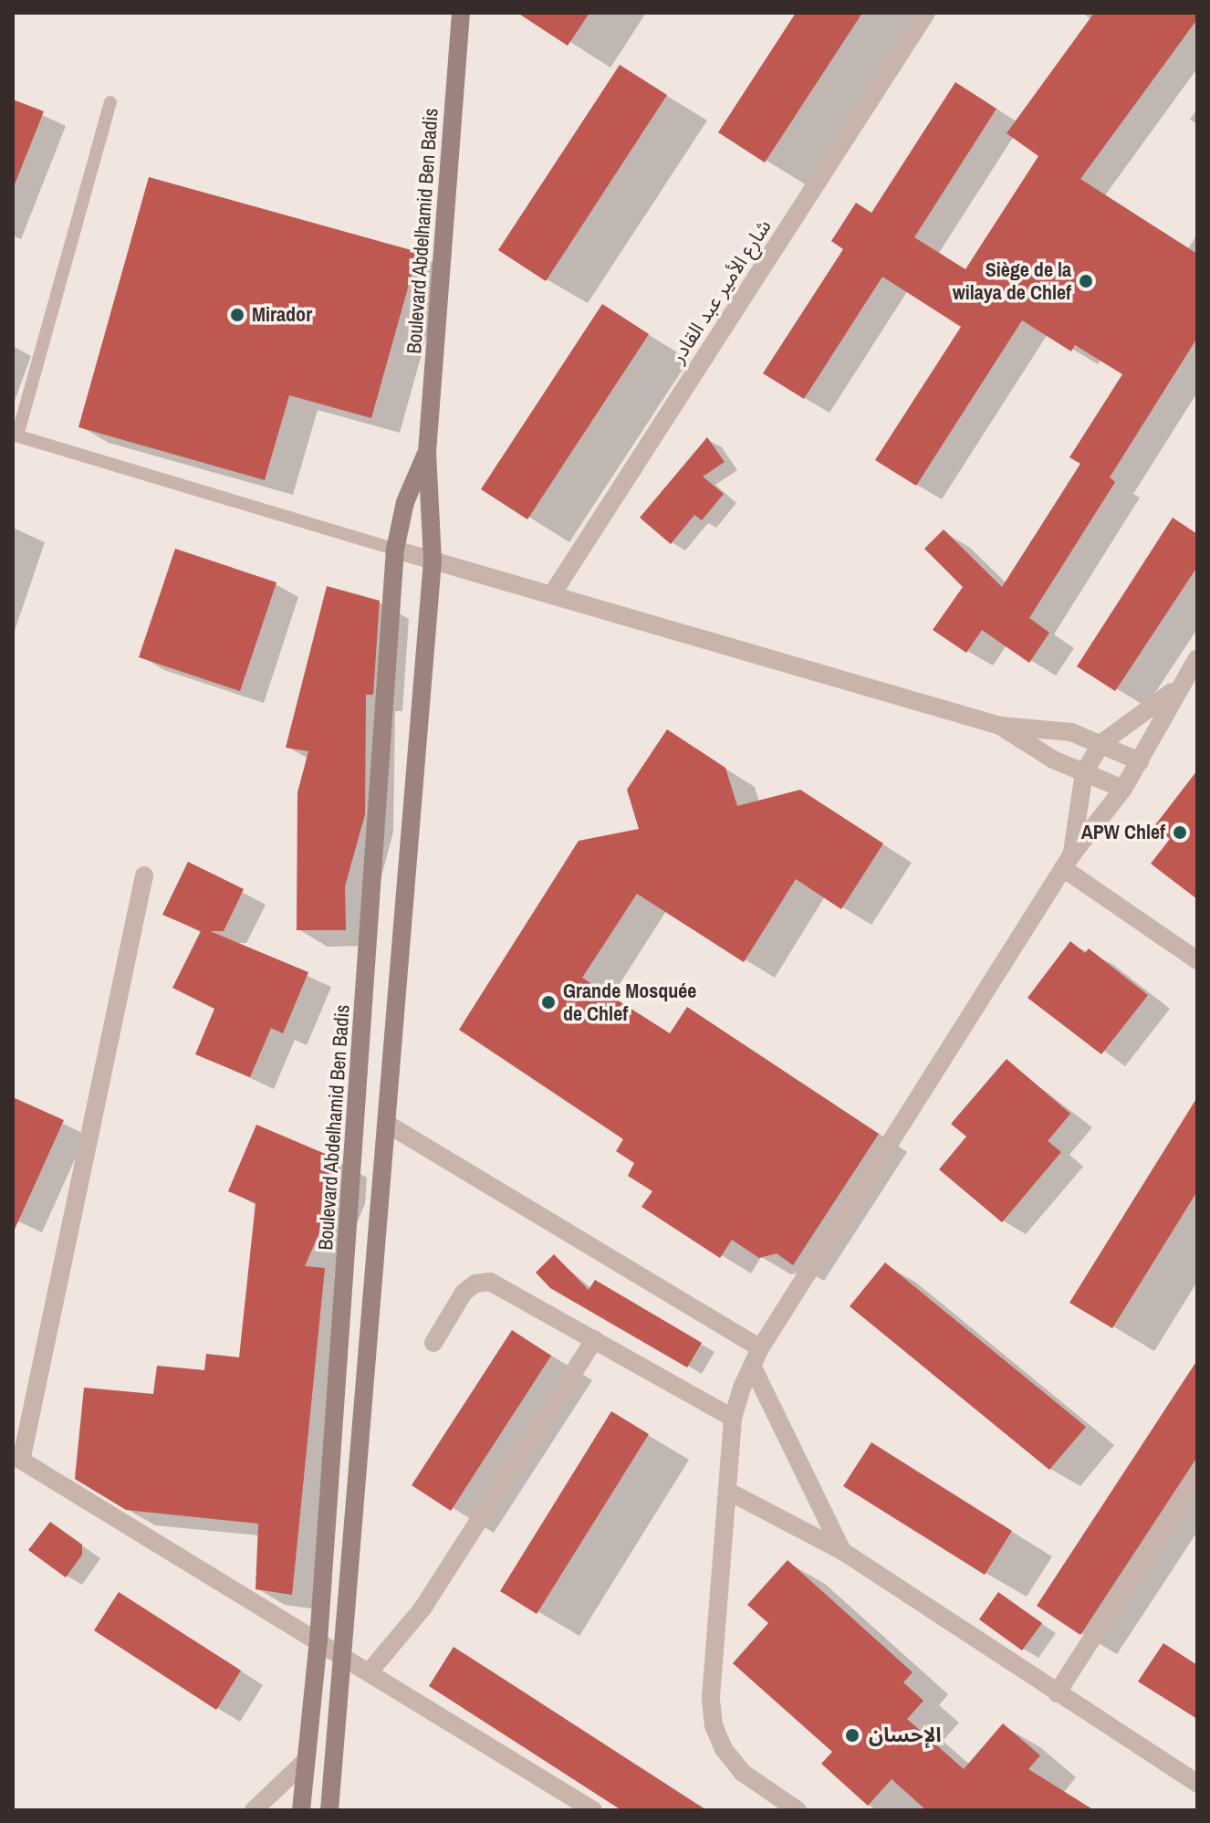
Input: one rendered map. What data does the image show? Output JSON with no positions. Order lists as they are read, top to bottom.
{
  "streets": {
    "main road": ["Boulevard Abdelhamid Ben Badis"],
    "street": ["شارع الأمير عبد القادر"]
  },
  "places": [
    "Siège de la wilaya de Chlef",
    "Mirador",
    "APW Chlef",
    "Grande Mosquée de Chlef",
    "الإحسان"
  ]
}
